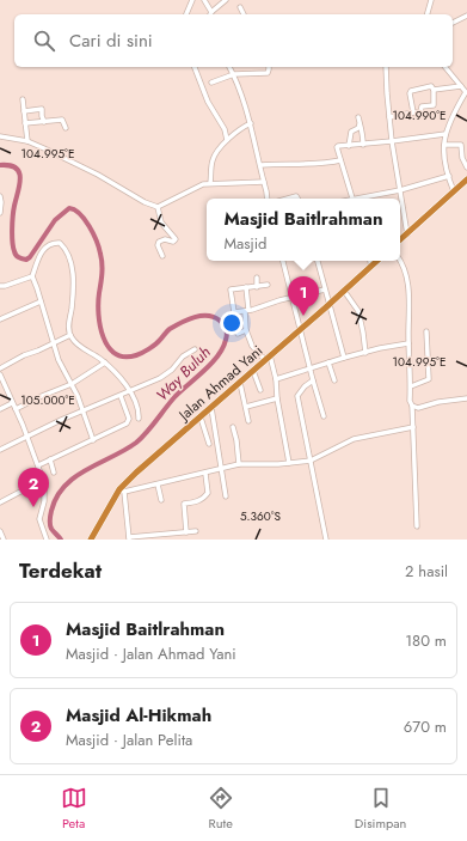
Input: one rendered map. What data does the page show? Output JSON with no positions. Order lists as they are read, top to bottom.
{
  "streets": {
    "highway": ["Jalan Ahmad Yani"]
  },
  "water": ["Way Buluh"],
  "page": {
    "search": "Cari di sini",
    "popup": ["Masjid Baitlrahman", "Masjid"],
    "pins": ["1", "2"],
    "heading": ["Terdekat", "2 hasil"],
    "list": [
      {
        "mark": "1",
        "name": "Masjid Baitlrahman",
        "note": "Masjid · Jalan Ahmad Yani",
        "value": "180 m"
      },
      {
        "mark": "2",
        "name": "Masjid Al-Hikmah",
        "note": "Masjid · Jalan Pelita",
        "value": "670 m"
      }
    ],
    "nav": ["Peta", "Rute", "Disimpan"]
  },
  "coordinates": [
    "104.990°E",
    "104.995°E",
    "105.000°E",
    "5.360°S"
  ]
}
